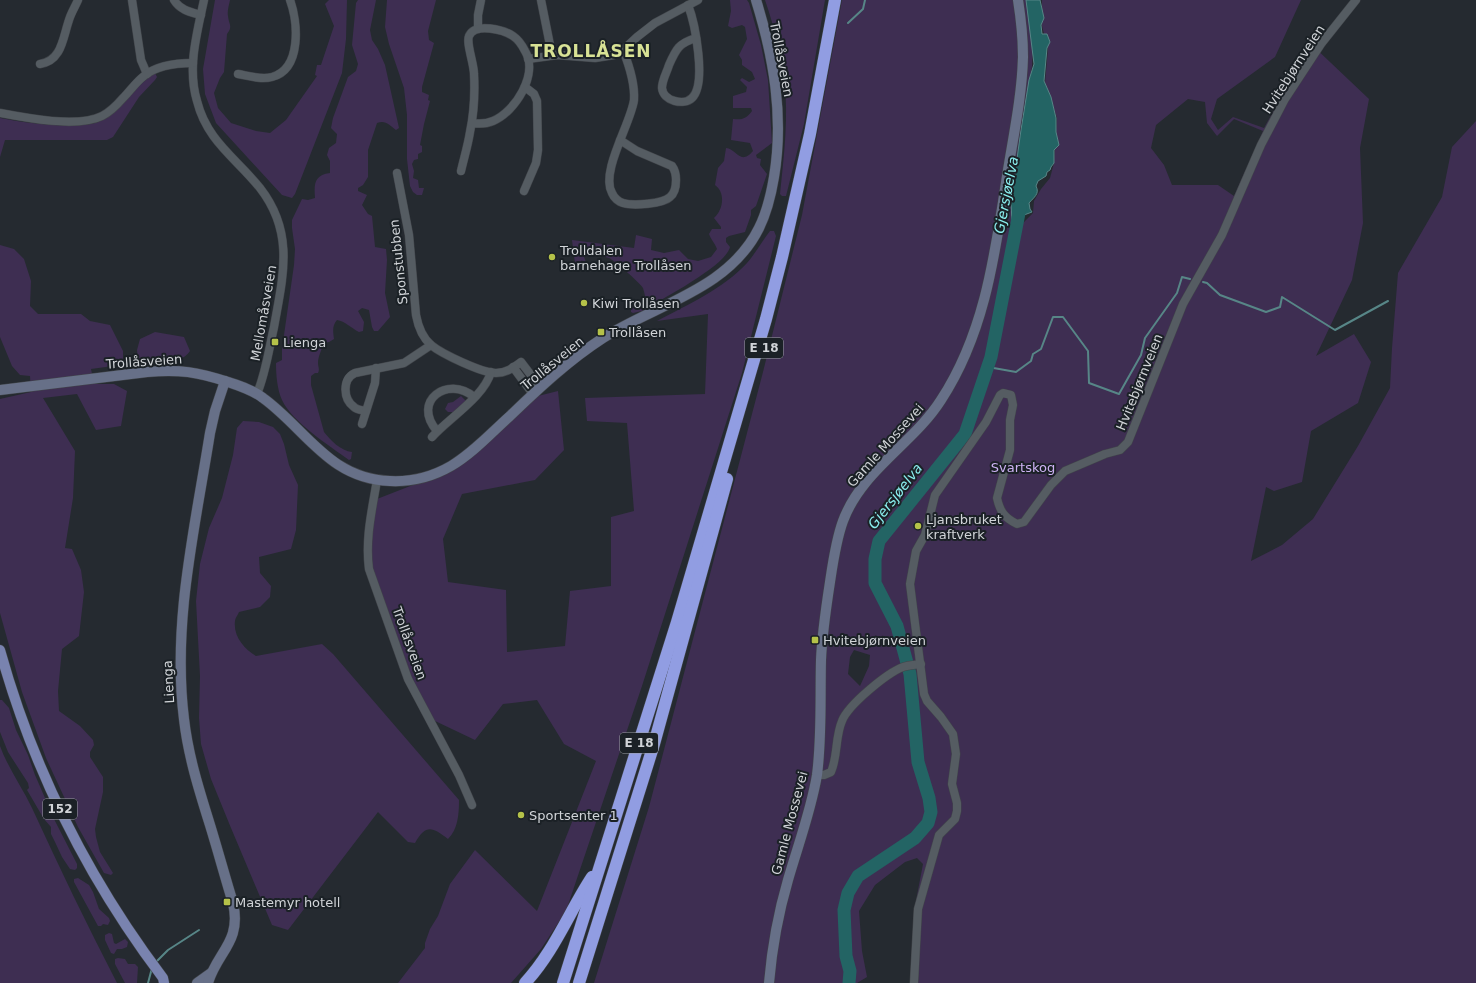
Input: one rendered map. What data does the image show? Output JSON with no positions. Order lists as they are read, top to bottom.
{
  "streets": {
    "highway": ["E 18"],
    "main road": ["152"],
    "street": [
      "Trollåsveien",
      "Hvitebjørnveien",
      "Sponstubben",
      "Mellomåsveien",
      "Gamle Mossevei",
      "Lienga"
    ]
  },
  "crossings": [
    ["Trollåsveien", "Sponstubben"],
    ["Trollåsveien", "Mellomåsveien"],
    ["Trollåsveien", "Lienga"]
  ],
  "districts": ["TROLLÅSEN"],
  "water": ["Gjersjøelva"],
  "parks": ["Svartskog"],
  "places": {
    "other": [
      "Trolldalen barnehage Trollåsen",
      "Kiwi Trollåsen",
      "Ljansbruket kraftverk",
      "Sportsenter 1"
    ],
    "transit": [
      "Trollåsen",
      "Lienga",
      "Hvitebjørnveien",
      "Mastemyr hotell"
    ]
  }
}
